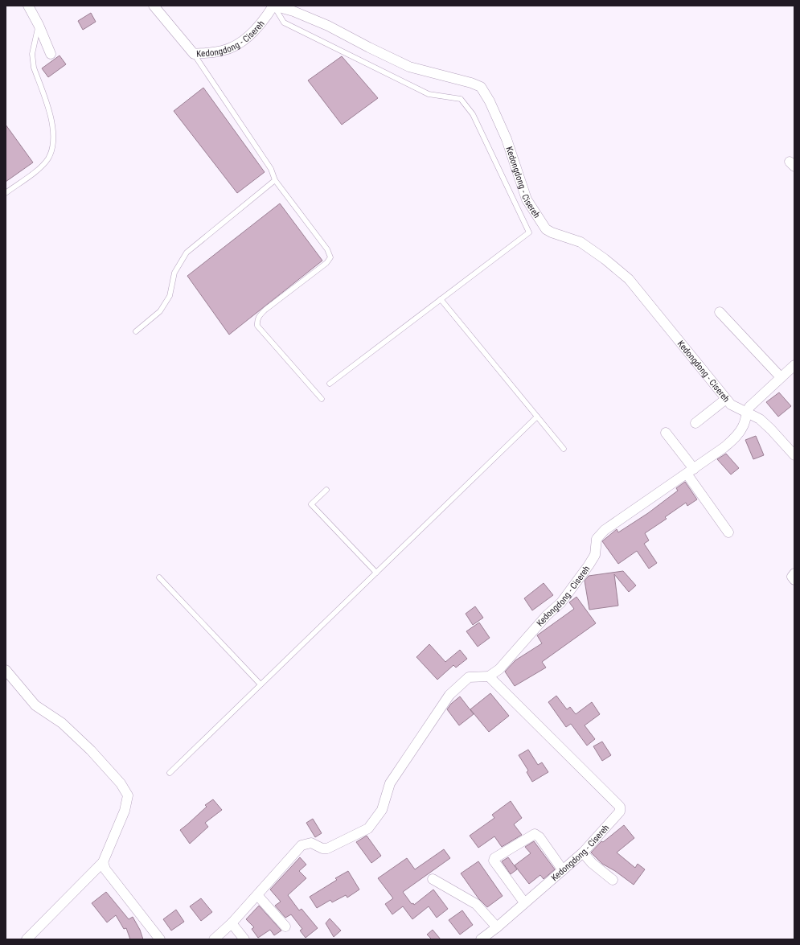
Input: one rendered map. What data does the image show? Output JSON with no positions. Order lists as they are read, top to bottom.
{
  "streets": {
    "street": ["Kedongdong - Cisereh"]
  }
}
